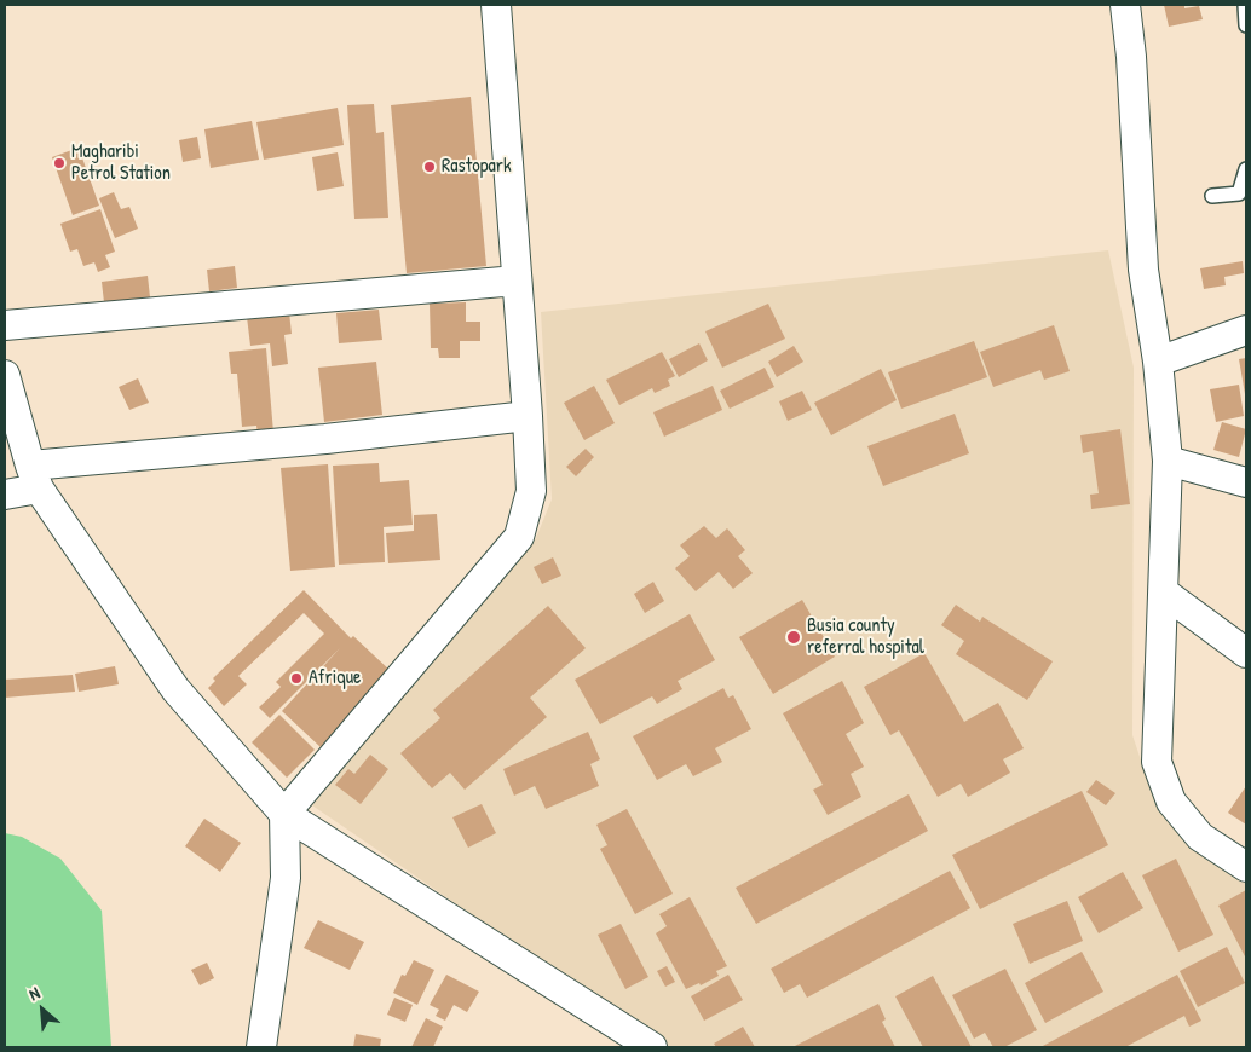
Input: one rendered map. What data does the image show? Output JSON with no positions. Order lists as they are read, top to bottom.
{
  "places": [
    "Magharibi Petrol Station",
    "Rastopark",
    "Busia county referral hospital",
    "Afrique"
  ],
  "north": "top left"
}
